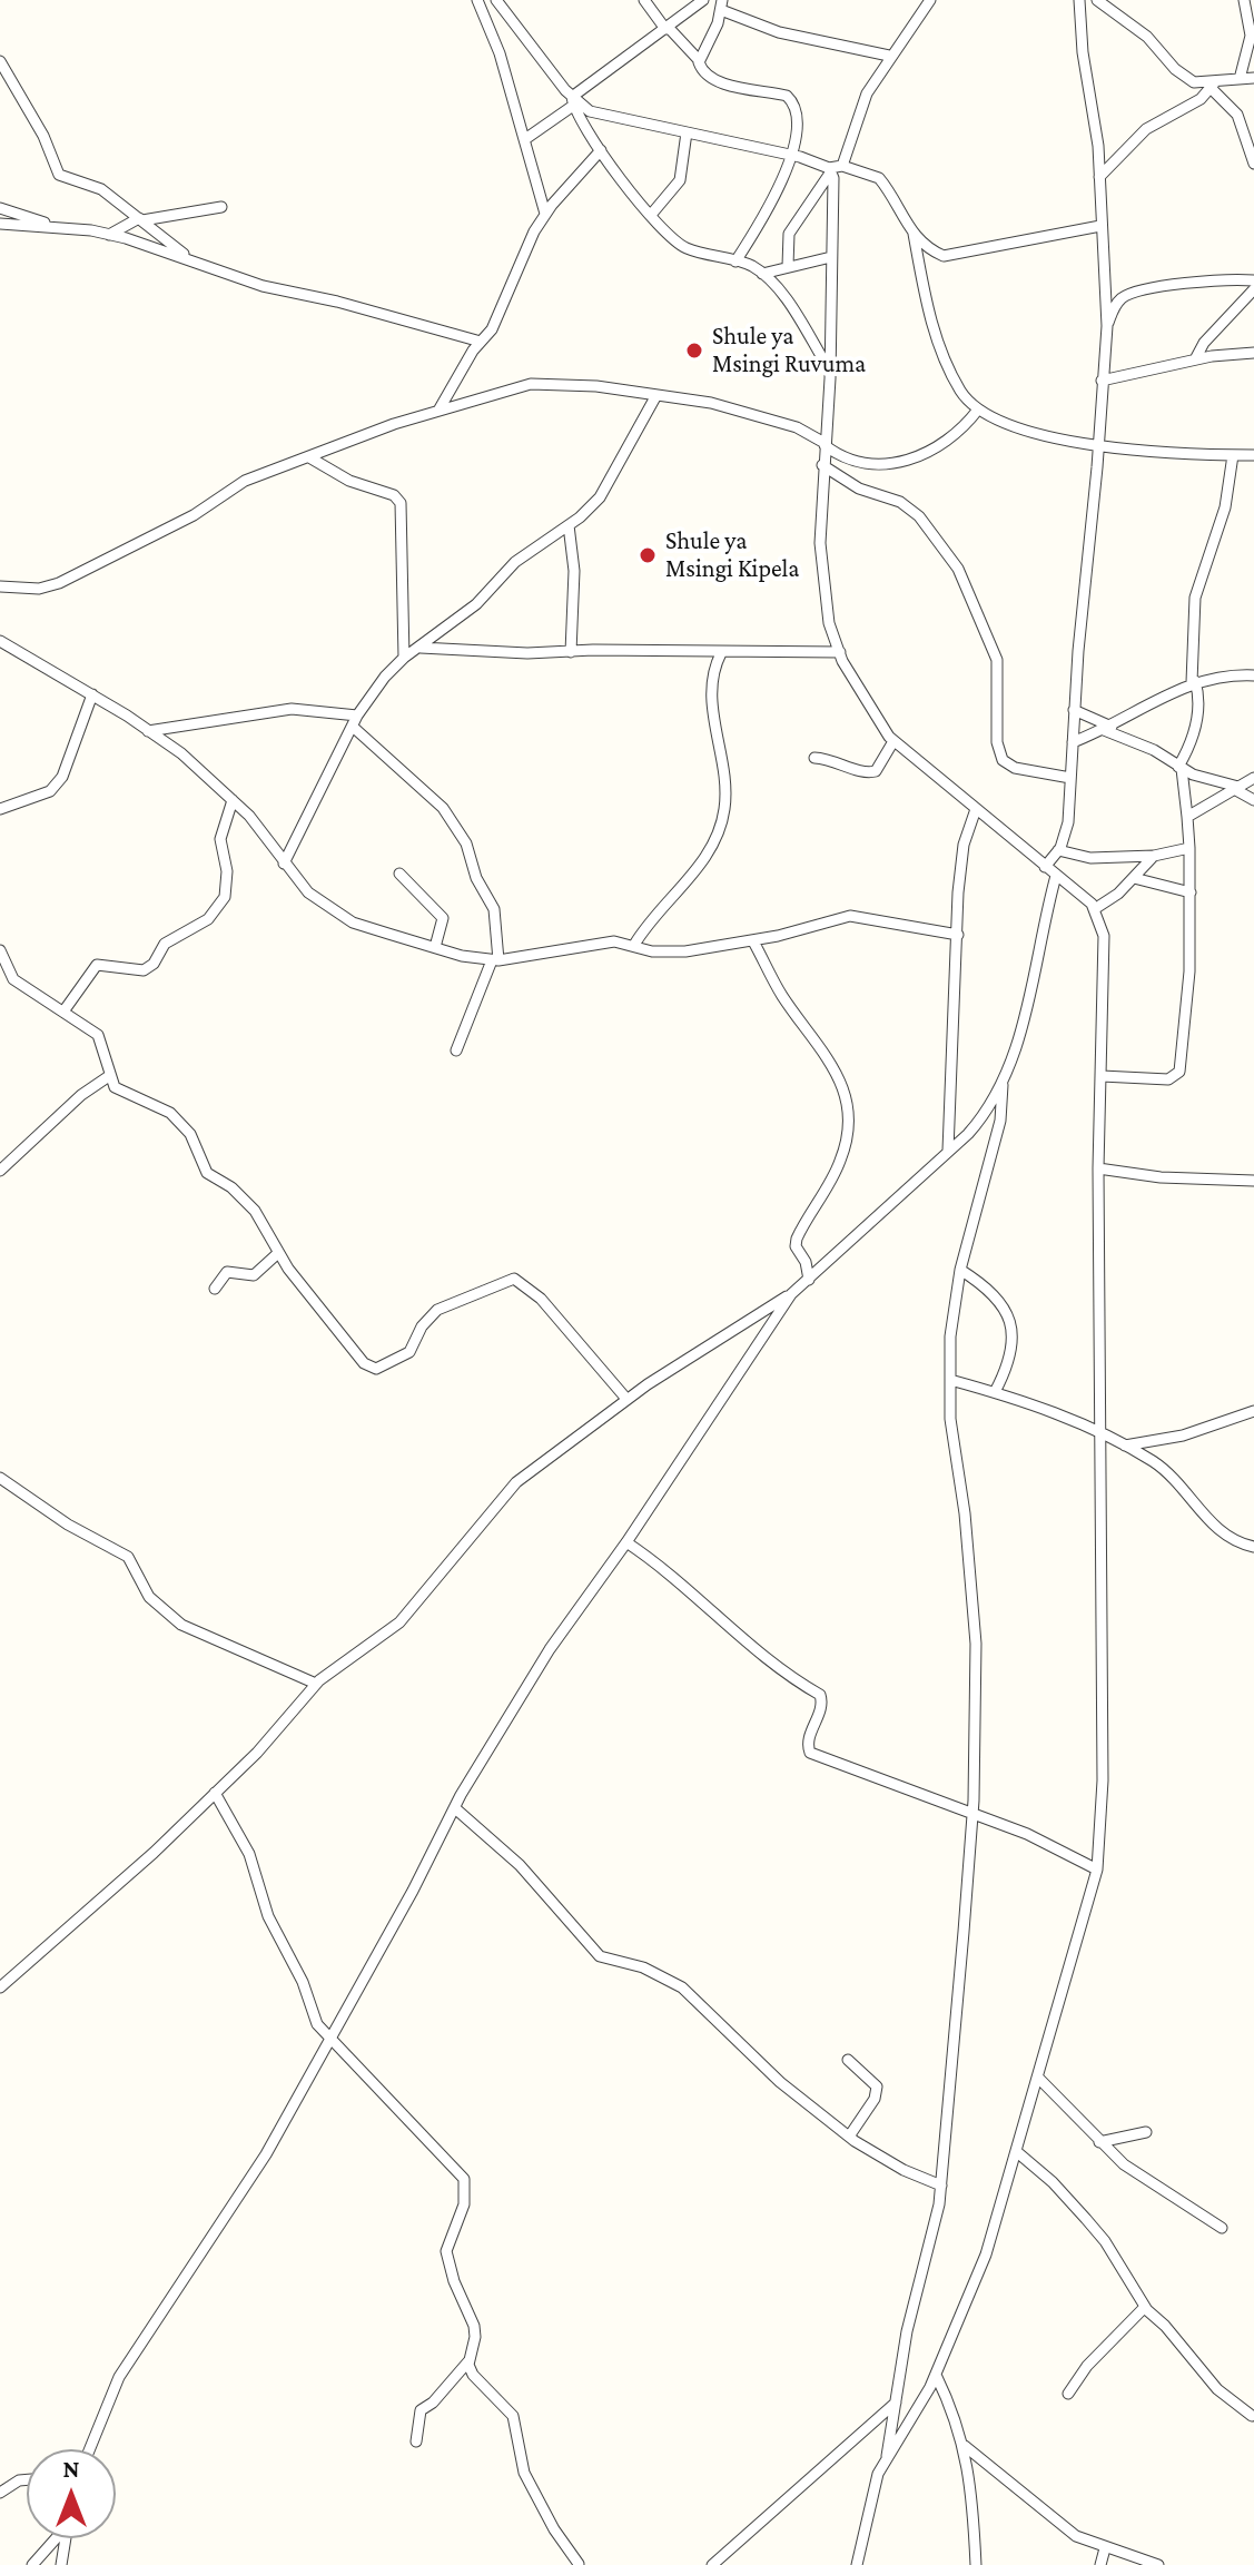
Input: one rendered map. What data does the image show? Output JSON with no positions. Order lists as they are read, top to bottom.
{
  "places": ["Shule ya Msingi Ruvuma", "Shule ya Msingi Kipela"],
  "north": "top"
}
